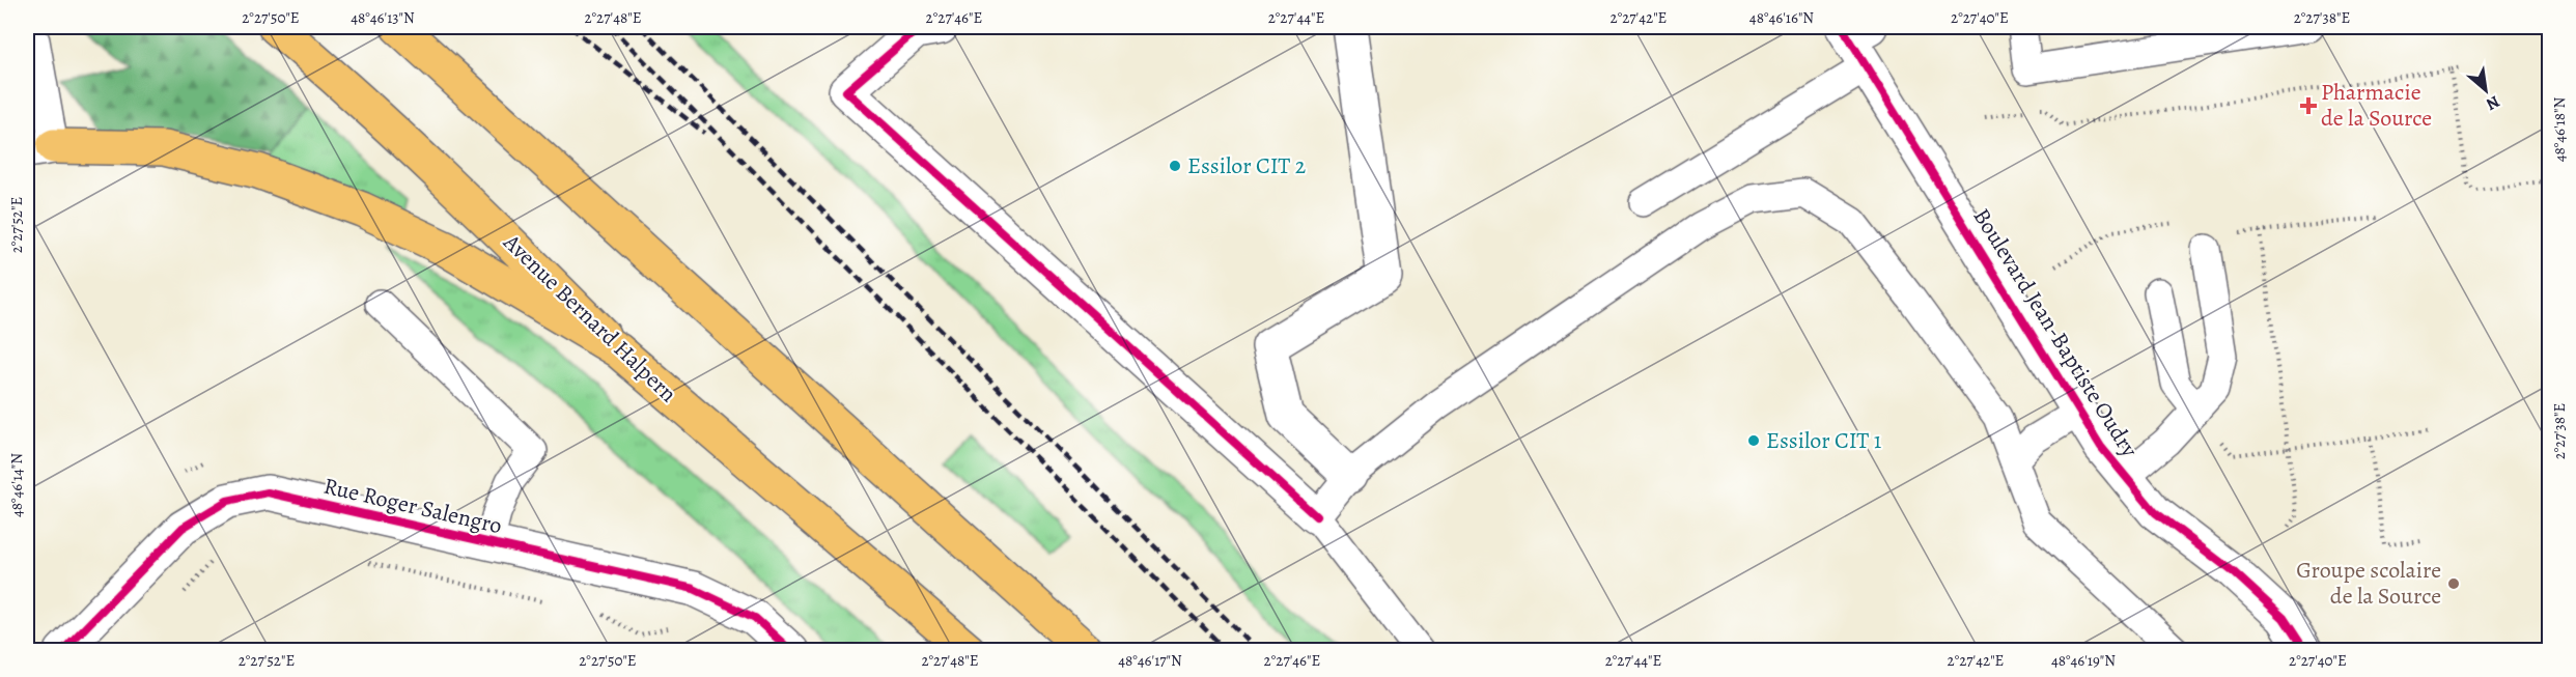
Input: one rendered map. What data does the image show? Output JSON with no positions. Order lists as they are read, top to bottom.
{
  "streets": {
    "main road": ["Avenue Bernard Halpern"],
    "street": ["Boulevard Jean-Baptiste Oudry", "Rue Roger Salengro"]
  },
  "places": {
    "health": ["Pharmacie de la Source"],
    "other": ["Essilor CIT 2", "Essilor CIT 1", "Groupe scolaire de la Source"]
  },
  "north": "bottom right",
  "coordinates": [
    "2°27'50\"E",
    "48°46'13\"N",
    "2°27'48\"E",
    "2°27'46\"E",
    "2°27'44\"E",
    "2°27'42\"E",
    "48°46'16\"N",
    "2°27'40\"E",
    "2°27'38\"E",
    "48°46'18\"N",
    "2°27'52\"E",
    "48°46'14\"N",
    "48°46'17\"N",
    "48°46'19\"N"
  ]
}
